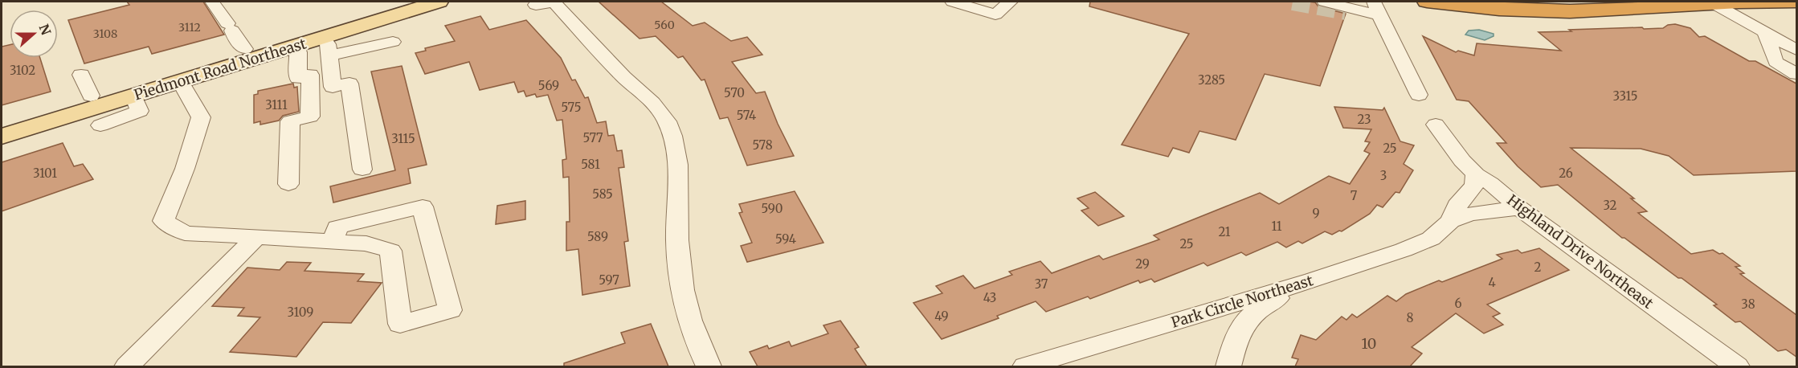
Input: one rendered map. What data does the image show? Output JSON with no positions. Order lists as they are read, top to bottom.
{
  "streets": {
    "main road": ["Piedmont Road Northeast"],
    "street": ["Highland Drive Northeast", "Park Circle Northeast"]
  },
  "crossings": [
    ["Highland Drive Northeast", "Park Circle Northeast"]
  ],
  "house_numbers": [
    "560",
    "3112",
    "3108",
    "3102",
    "3285",
    "569",
    "570",
    "3315",
    "3111",
    "575",
    "574",
    "23",
    "577",
    "3115",
    "578",
    "25",
    "581",
    "3101",
    "26",
    "3",
    "585",
    "7",
    "32",
    "590",
    "9",
    "11",
    "21",
    "589",
    "594",
    "25",
    "29",
    "2",
    "597",
    "4",
    "37",
    "43",
    "6",
    "38",
    "3109",
    "49",
    "8",
    "10"
  ],
  "north": "right"
}
